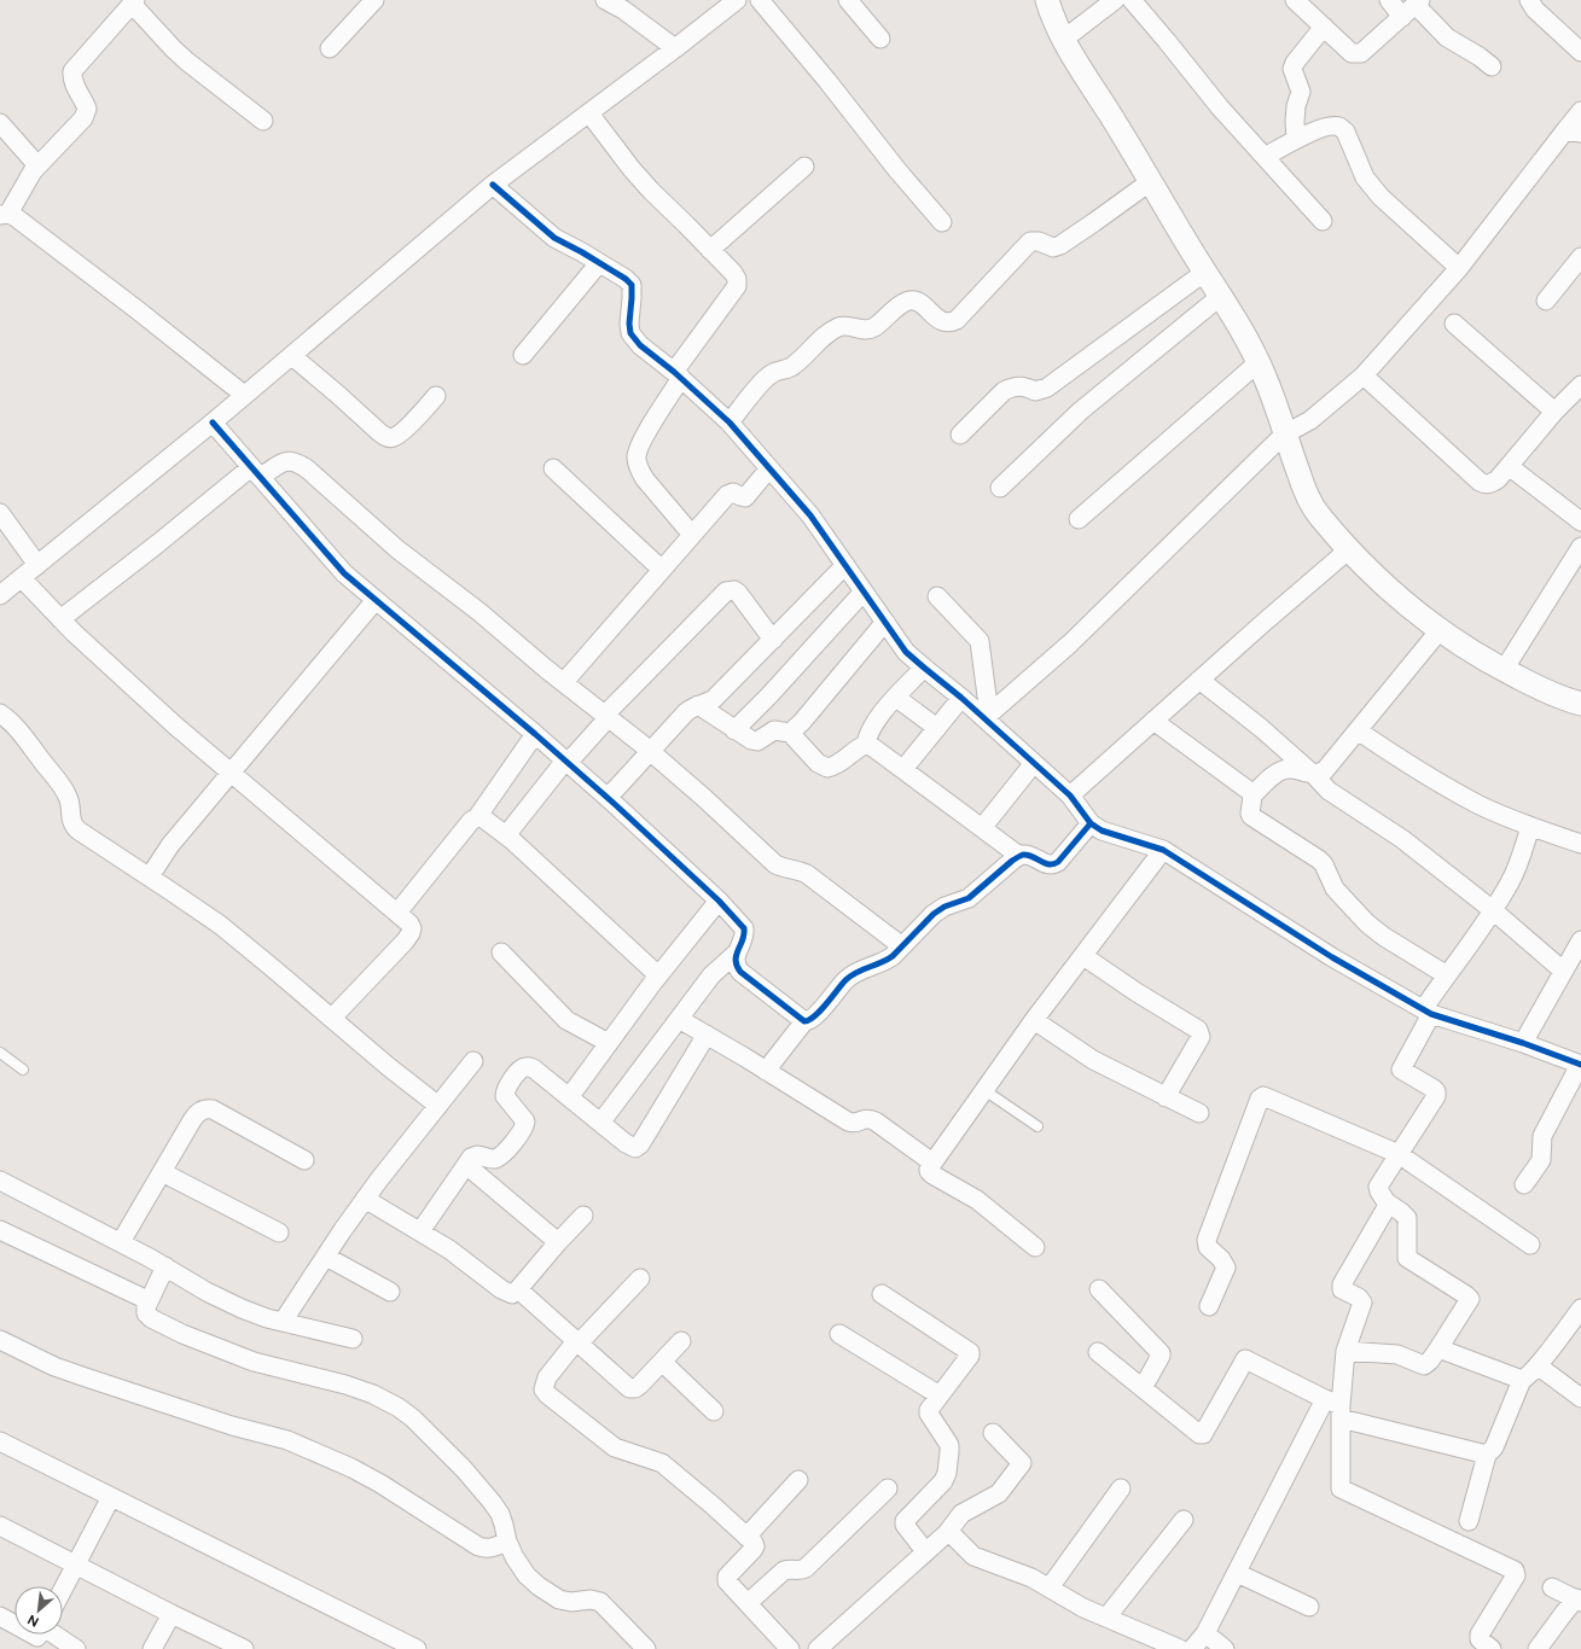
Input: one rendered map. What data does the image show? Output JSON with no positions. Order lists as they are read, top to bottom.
{
  "north": "bottom left"
}
